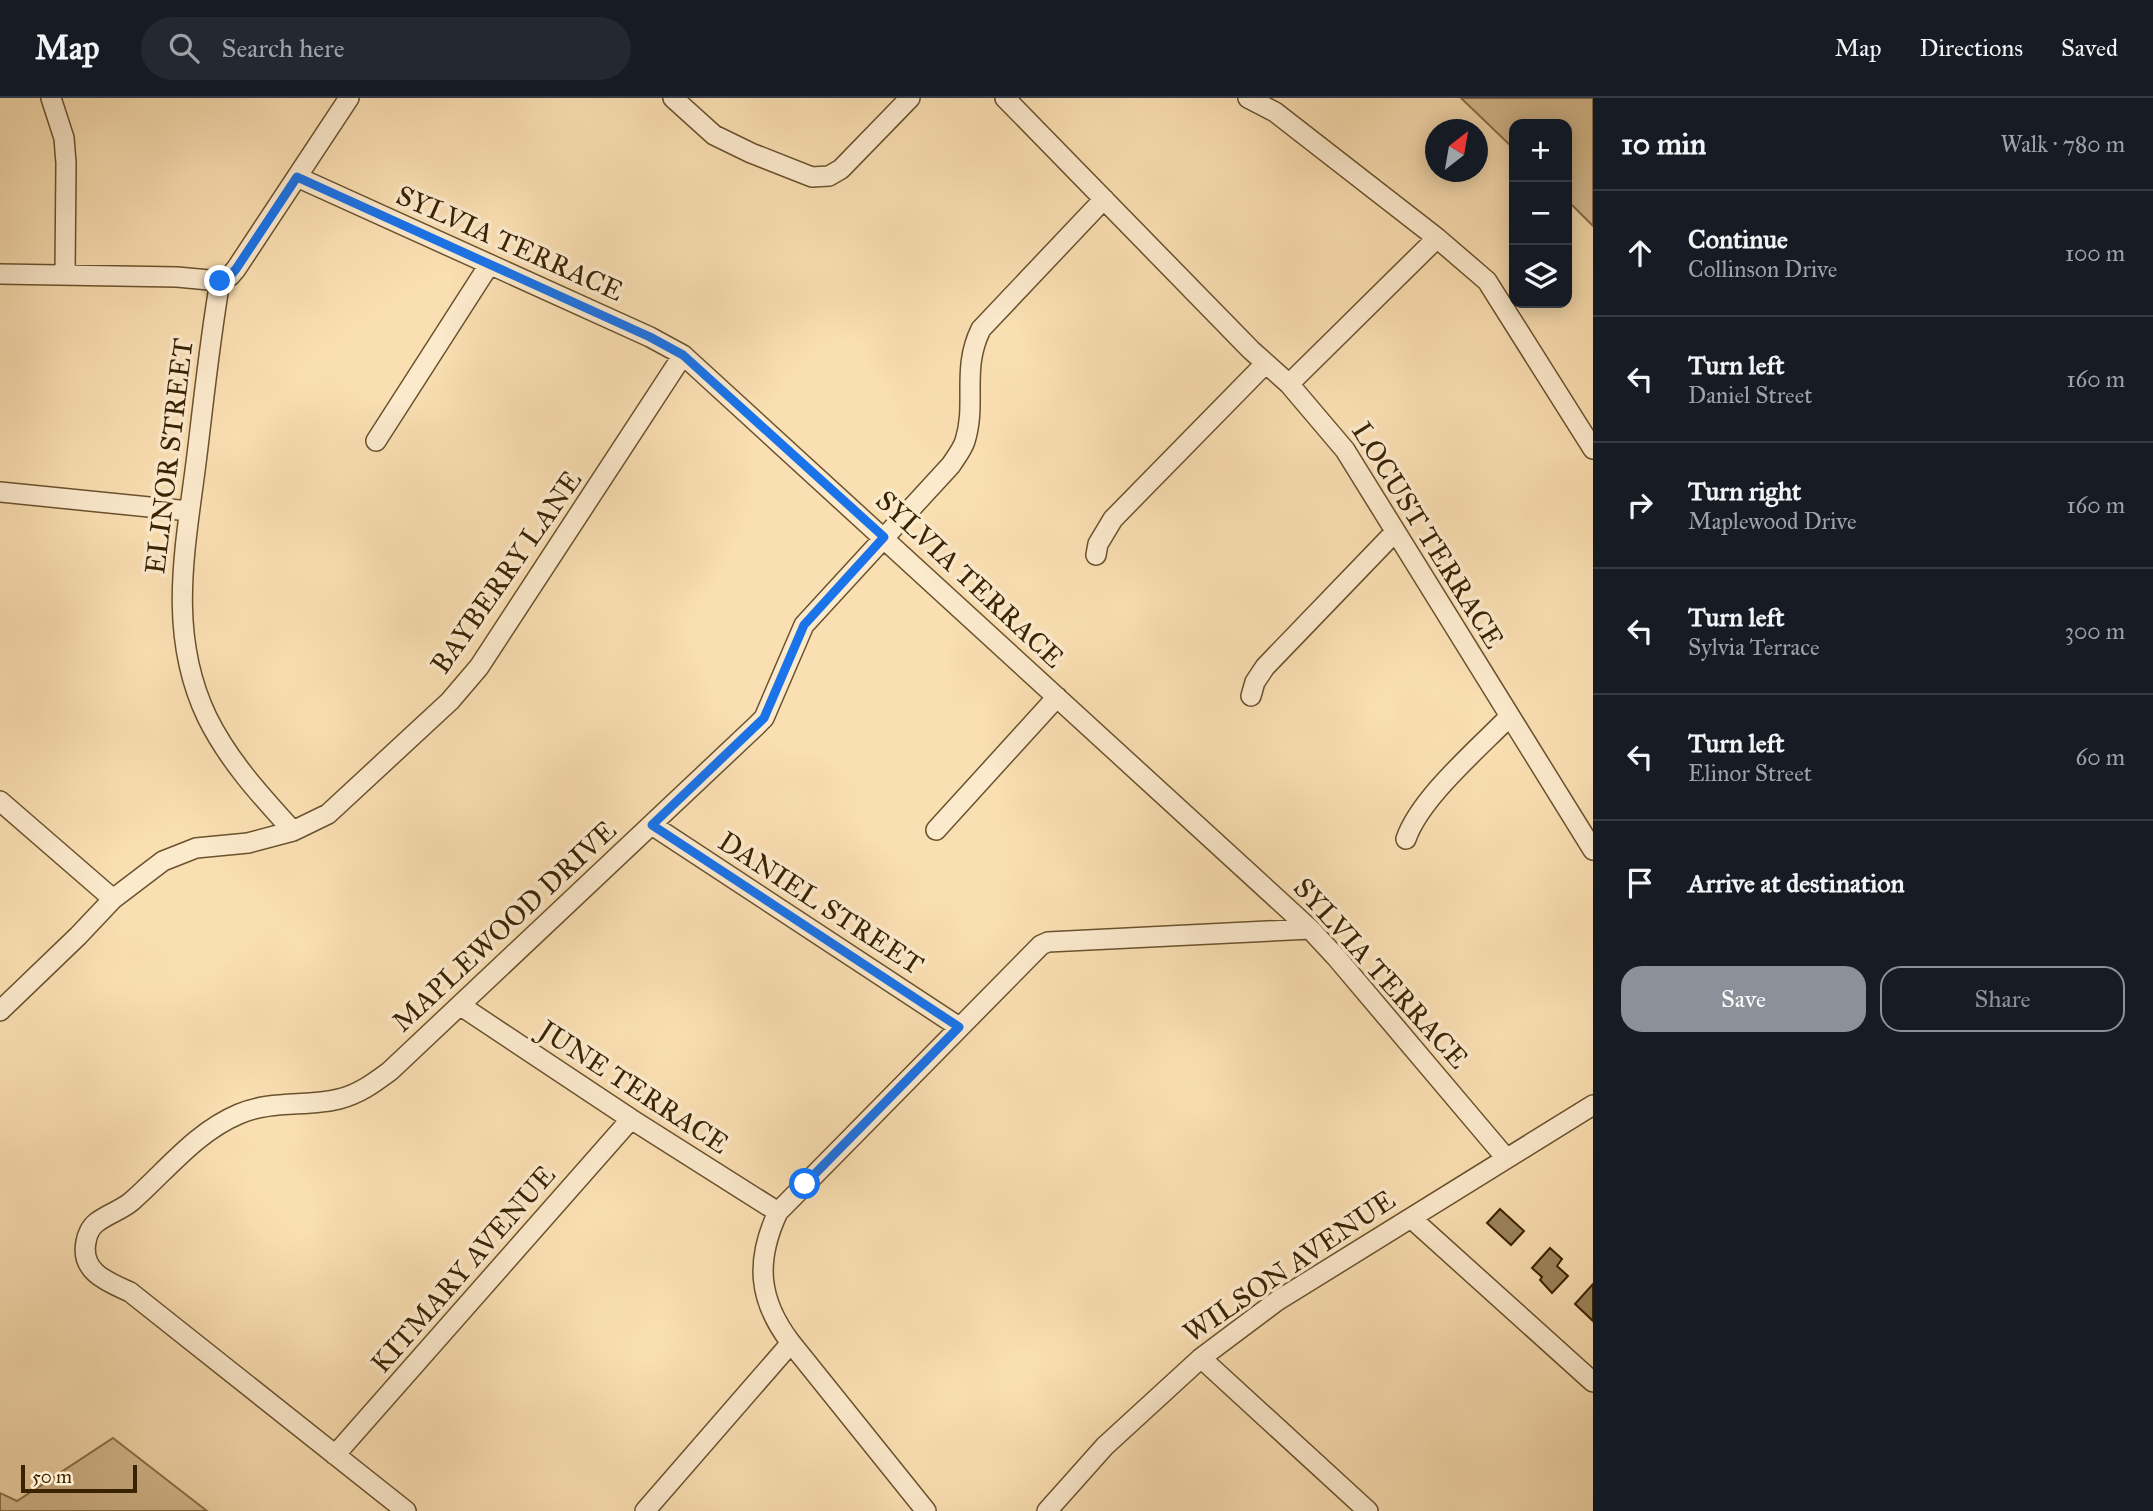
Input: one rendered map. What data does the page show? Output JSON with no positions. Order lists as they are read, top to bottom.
{
  "streets": {
    "street": [
      "SYLVIA TERRACE",
      "ELINOR STREET",
      "LOCUST TERRACE",
      "BAYBERRY LANE",
      "DANIEL STREET",
      "MAPLEWOOD DRIVE",
      "JUNE TERRACE",
      "WILSON AVENUE",
      "KITMARY AVENUE"
    ]
  },
  "crossings": [
    ["SYLVIA TERRACE", "BAYBERRY LANE"],
    ["SYLVIA TERRACE", "MAPLEWOOD DRIVE"],
    ["SYLVIA TERRACE", "WILSON AVENUE"],
    ["ELINOR STREET", "BAYBERRY LANE"],
    ["LOCUST TERRACE", "MAPLEWOOD DRIVE"],
    ["DANIEL STREET", "MAPLEWOOD DRIVE"],
    ["MAPLEWOOD DRIVE", "JUNE TERRACE"],
    ["MAPLEWOOD DRIVE", "KITMARY AVENUE"],
    ["JUNE TERRACE", "KITMARY AVENUE"]
  ],
  "scale_bar": "50 m",
  "north": "top right",
  "page": {
    "header": "Map",
    "search": "Search here",
    "nav": ["Map", "Directions", "Saved"],
    "heading": ["10 min", "Walk · 780 m"],
    "map_buttons": ["+", "−"],
    "list": [
      ["Continue", "Collinson Drive", "100 m"],
      ["Turn left", "Daniel Street", "160 m"],
      ["Turn right", "Maplewood Drive", "160 m"],
      ["Turn left", "Sylvia Terrace", "300 m"],
      ["Turn left", "Elinor Street", "60 m"],
      "Arrive at destination"
    ],
    "buttons": ["Save", "Share"],
    "scale": "50 m"
  }
}
